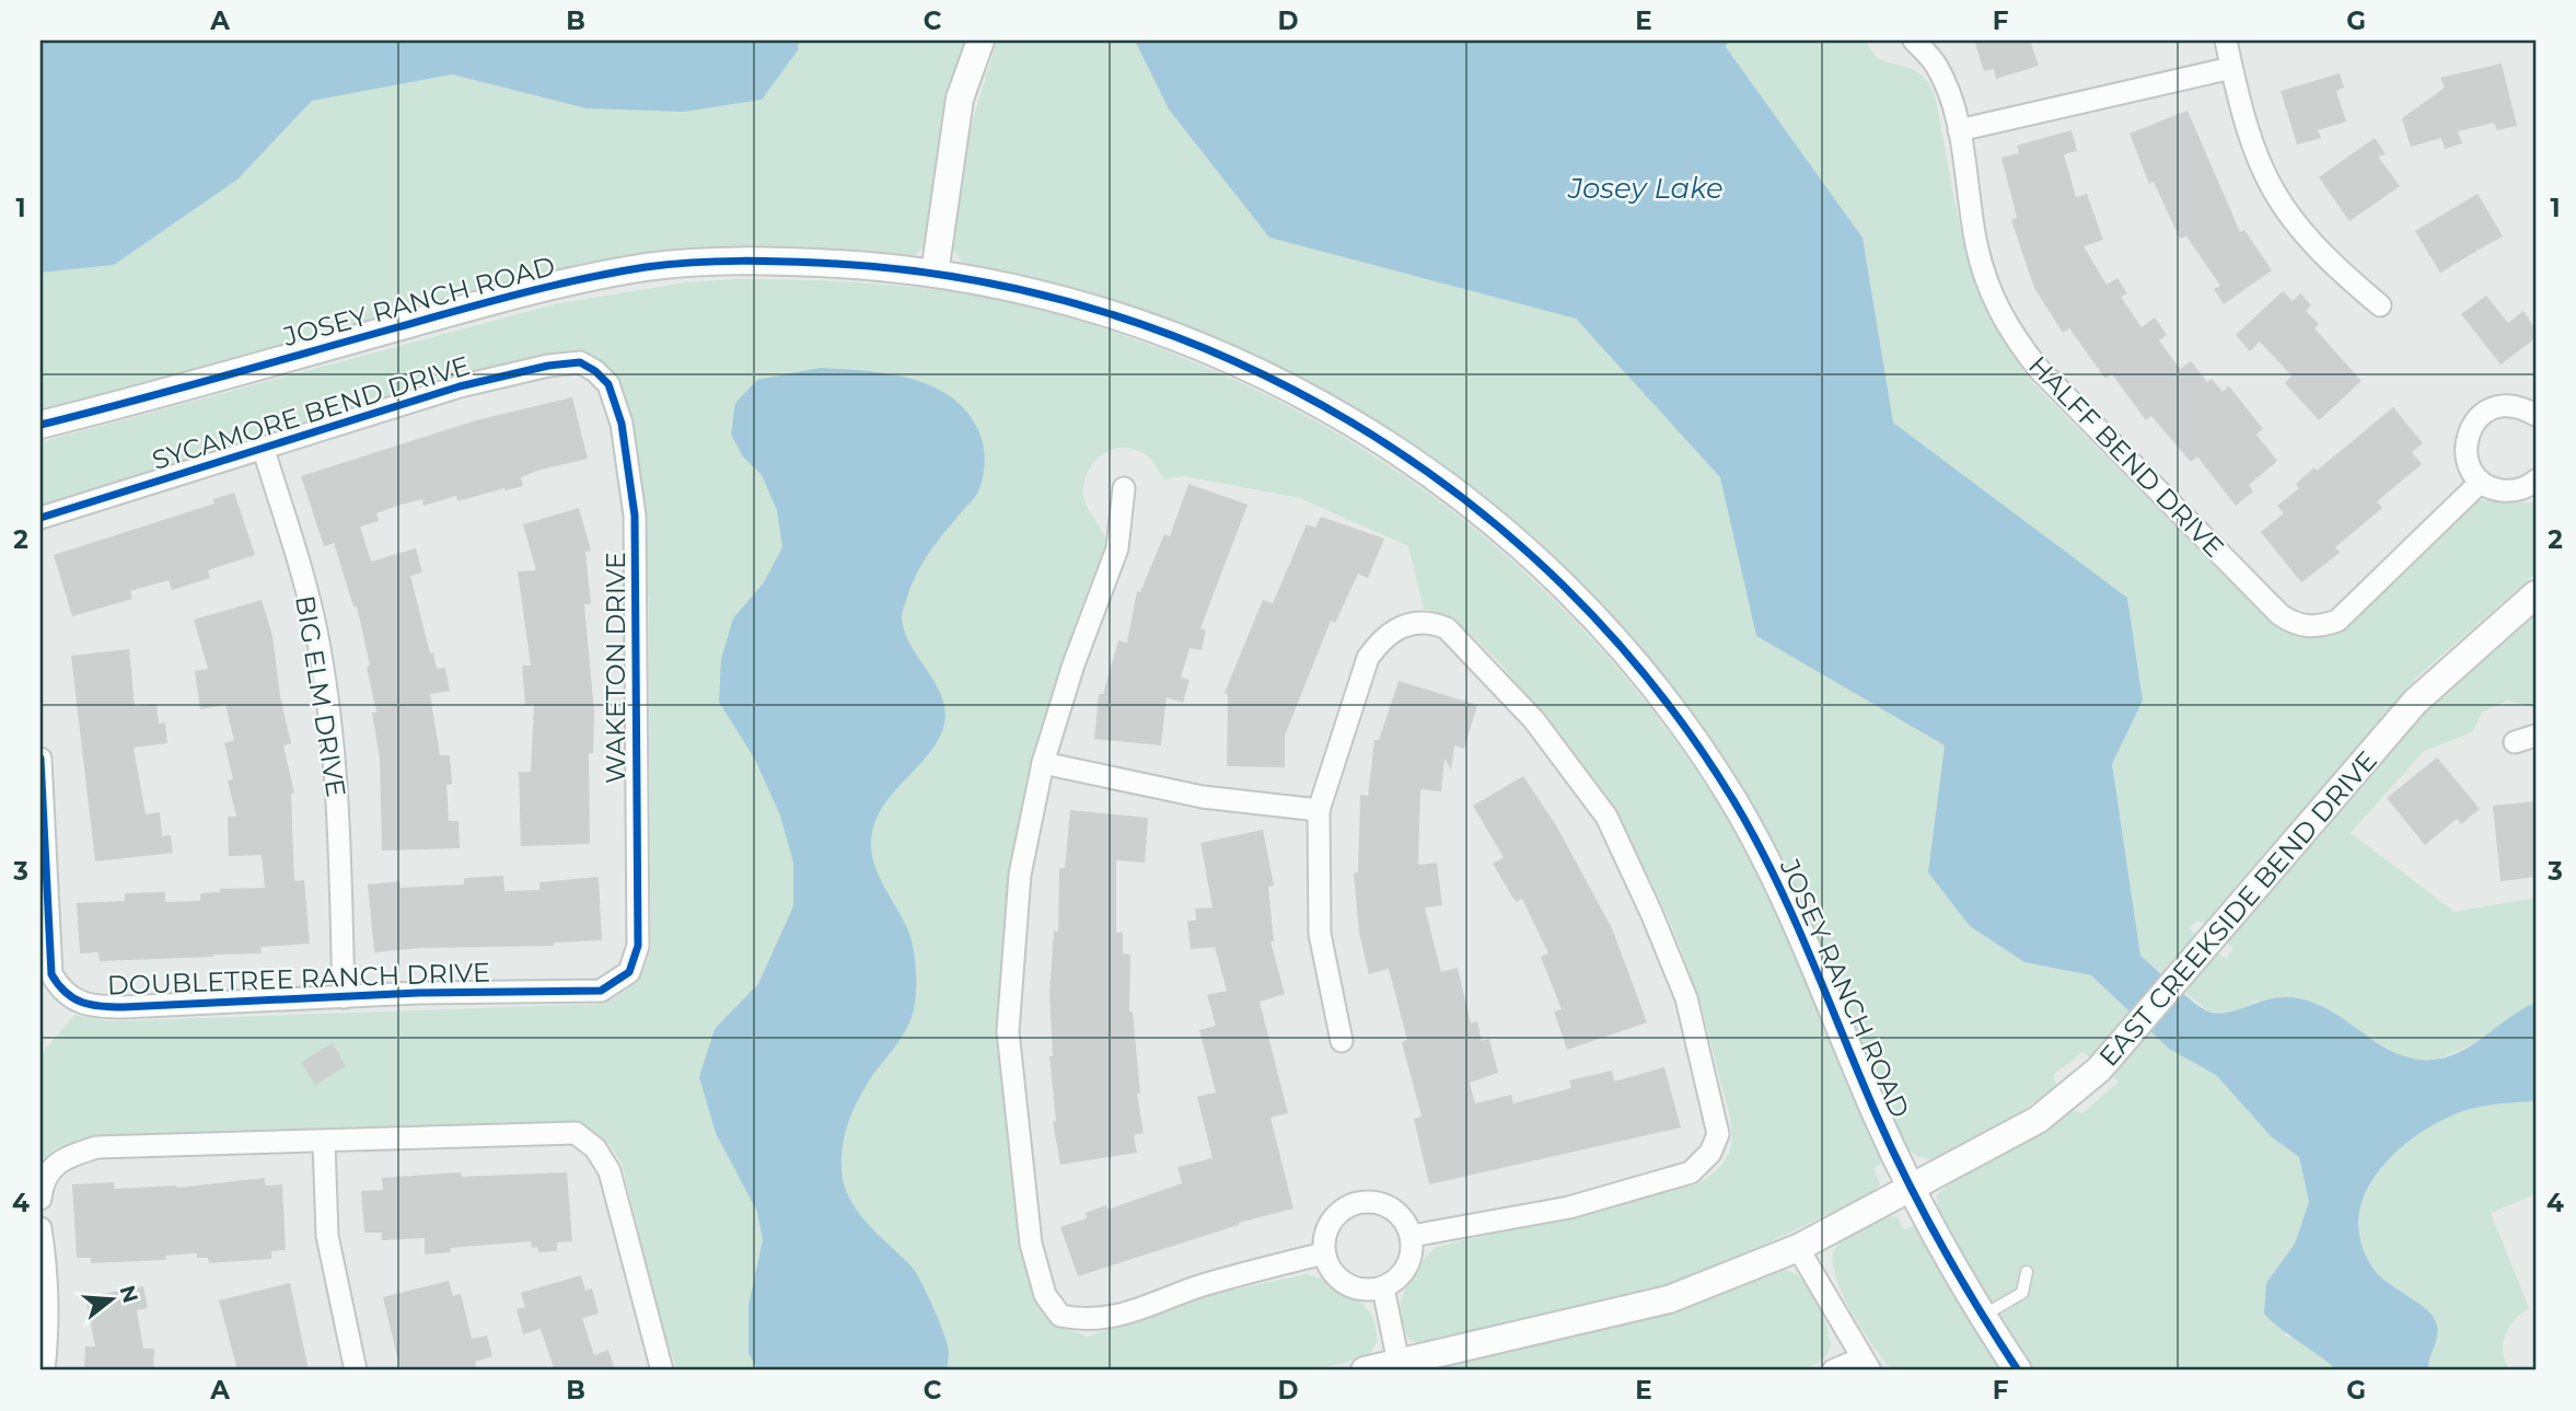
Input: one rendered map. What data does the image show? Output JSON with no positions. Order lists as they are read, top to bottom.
{
  "streets": {
    "street": [
      "JOSEY RANCH ROAD",
      "SYCAMORE BEND DRIVE",
      "HALFF BEND DRIVE",
      "WAKETON DRIVE",
      "BIG ELM DRIVE",
      "EAST CREEKSIDE BEND DRIVE",
      "DOUBLETREE RANCH DRIVE"
    ]
  },
  "crossings": [
    ["JOSEY RANCH ROAD", "EAST CREEKSIDE BEND DRIVE"],
    ["SYCAMORE BEND DRIVE", "WAKETON DRIVE"],
    ["SYCAMORE BEND DRIVE", "BIG ELM DRIVE"],
    ["WAKETON DRIVE", "DOUBLETREE RANCH DRIVE"],
    ["BIG ELM DRIVE", "DOUBLETREE RANCH DRIVE"]
  ],
  "water": ["Josey Lake"],
  "north": "right",
  "grid": {
    "columns": [
      "A",
      "B",
      "C",
      "D",
      "E",
      "F",
      "G"
    ],
    "rows": [
      "1",
      "2",
      "3",
      "4"
    ]
  }
}
